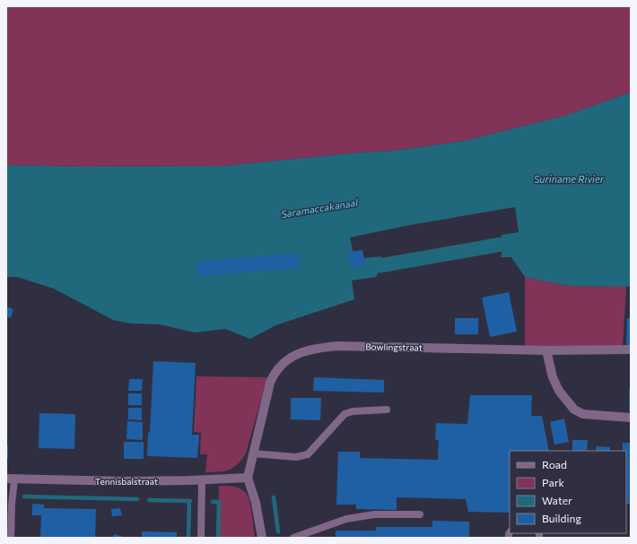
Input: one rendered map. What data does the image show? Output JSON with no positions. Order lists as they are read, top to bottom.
{
  "streets": {
    "street": ["Bowlingstraat", "Tennisbalstraat"]
  },
  "crossings": [
    ["Bowlingstraat", "Tennisbalstraat"]
  ],
  "water": ["Suriname Rivier", "Saramaccakanaal"],
  "legend": [
    "Road",
    "Park",
    "Water",
    "Building"
  ]
}
